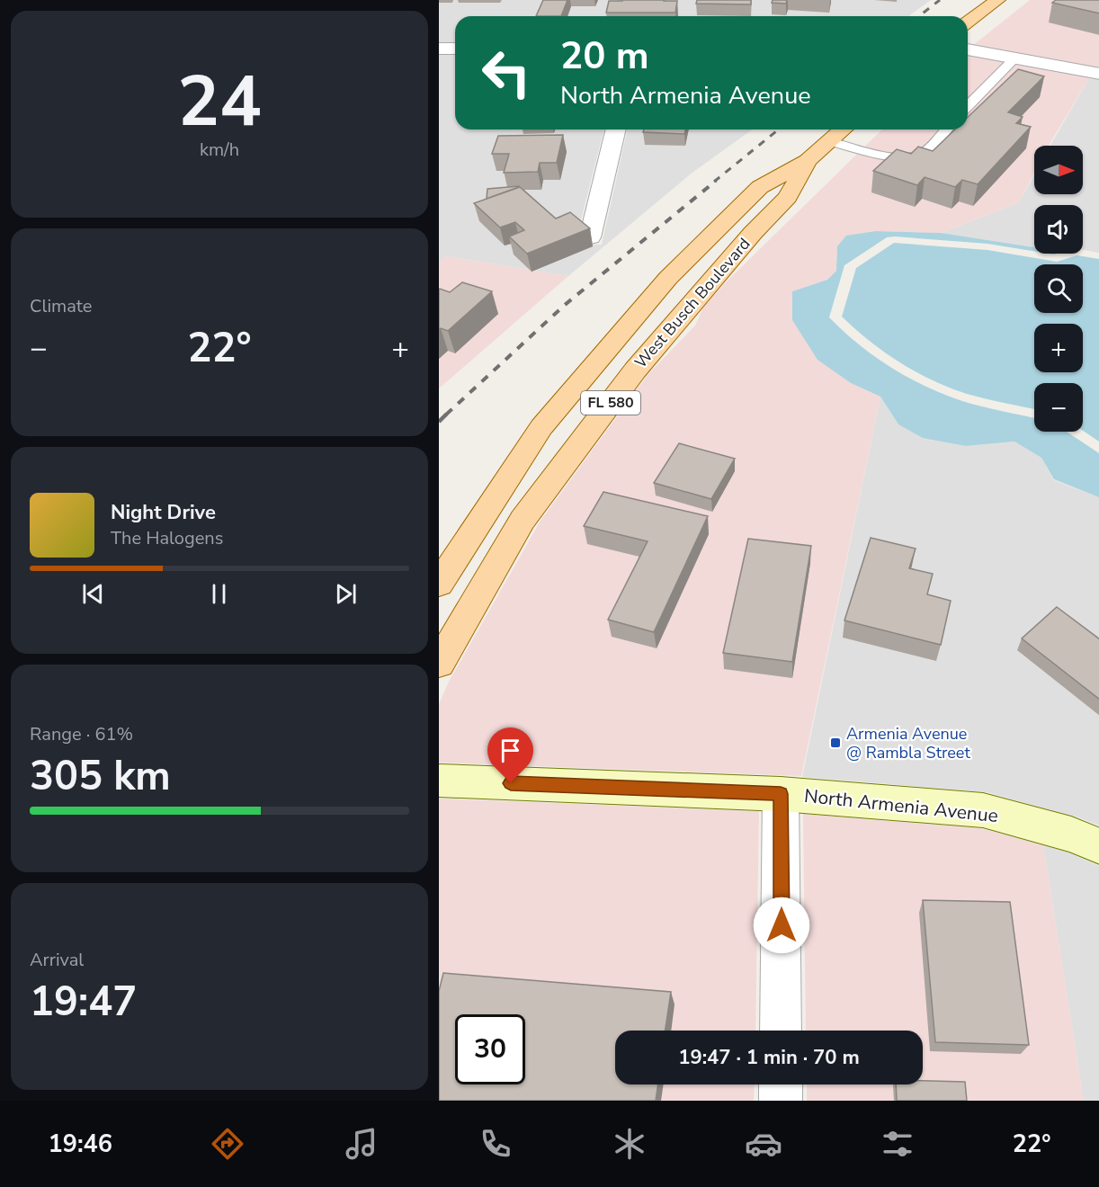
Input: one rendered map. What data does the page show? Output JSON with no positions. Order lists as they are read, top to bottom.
{
  "streets": {
    "main road": ["West Busch Boulevard", "FL 580", "North Armenia Avenue"]
  },
  "places": {
    "transit": ["Armenia Avenue @ Rambla Street"]
  },
  "north": "right",
  "page": {
    "tile": [
      ["24", "km/h"],
      "Climate",
      ["Range · 61%", "305 km"],
      ["Arrival", "19:47"]
    ],
    "turn": ["20 m", "North Armenia Avenue"],
    "map_buttons": ["+", "−"],
    "heat": ["−", "22°", "+"],
    "song": ["Night Drive", "The Halogens"],
    "limit": "30",
    "trip": "19:47 · 1 min · 70 m",
    "tabs": ["19:46", "22°"]
  }
}
